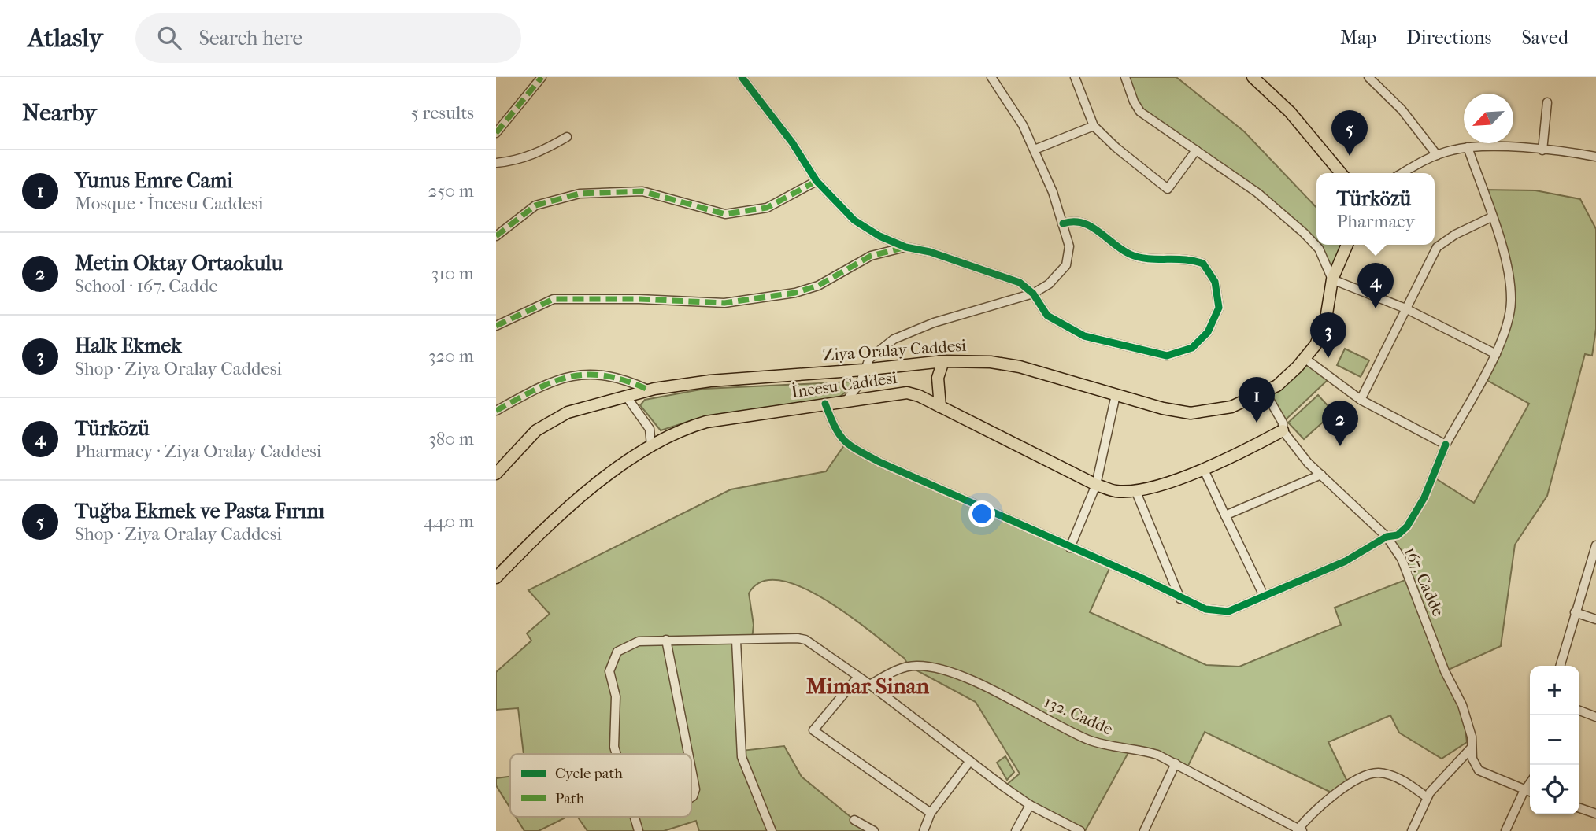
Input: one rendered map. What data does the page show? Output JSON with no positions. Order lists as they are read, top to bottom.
{
  "streets": {
    "main road": ["Ziya Oralay Caddesi", "İncesu Caddesi"],
    "street": ["167. Cadde", "132. Cadde"]
  },
  "crossings": [
    ["Ziya Oralay Caddesi", "167. Cadde"],
    ["İncesu Caddesi", "167. Cadde"]
  ],
  "districts": ["Mimar Sinan"],
  "legend": ["Cycle path", "Path"],
  "north": "bottom left",
  "page": {
    "header": "Atlasly",
    "search": "Search here",
    "nav": ["Map", "Directions", "Saved"],
    "heading": ["Nearby", "5 results"],
    "pins": [
      "5",
      "4",
      "3",
      "1",
      "2"
    ],
    "list": [
      {
        "mark": "1",
        "name": "Yunus Emre Cami",
        "note": "Mosque · İncesu Caddesi",
        "value": "250 m"
      },
      {
        "mark": "2",
        "name": "Metin Oktay Ortaokulu",
        "note": "School · 167. Cadde",
        "value": "310 m"
      },
      {
        "mark": "3",
        "name": "Halk Ekmek",
        "note": "Shop · Ziya Oralay Caddesi",
        "value": "320 m"
      },
      {
        "mark": "4",
        "name": "Türközü",
        "note": "Pharmacy · Ziya Oralay Caddesi",
        "value": "380 m"
      },
      {
        "mark": "5",
        "name": "Tuğba Ekmek ve Pasta Fırını",
        "note": "Shop · Ziya Oralay Caddesi",
        "value": "440 m"
      }
    ],
    "popup": ["Türközü", "Pharmacy"],
    "map_buttons": ["+", "−"]
  }
}
